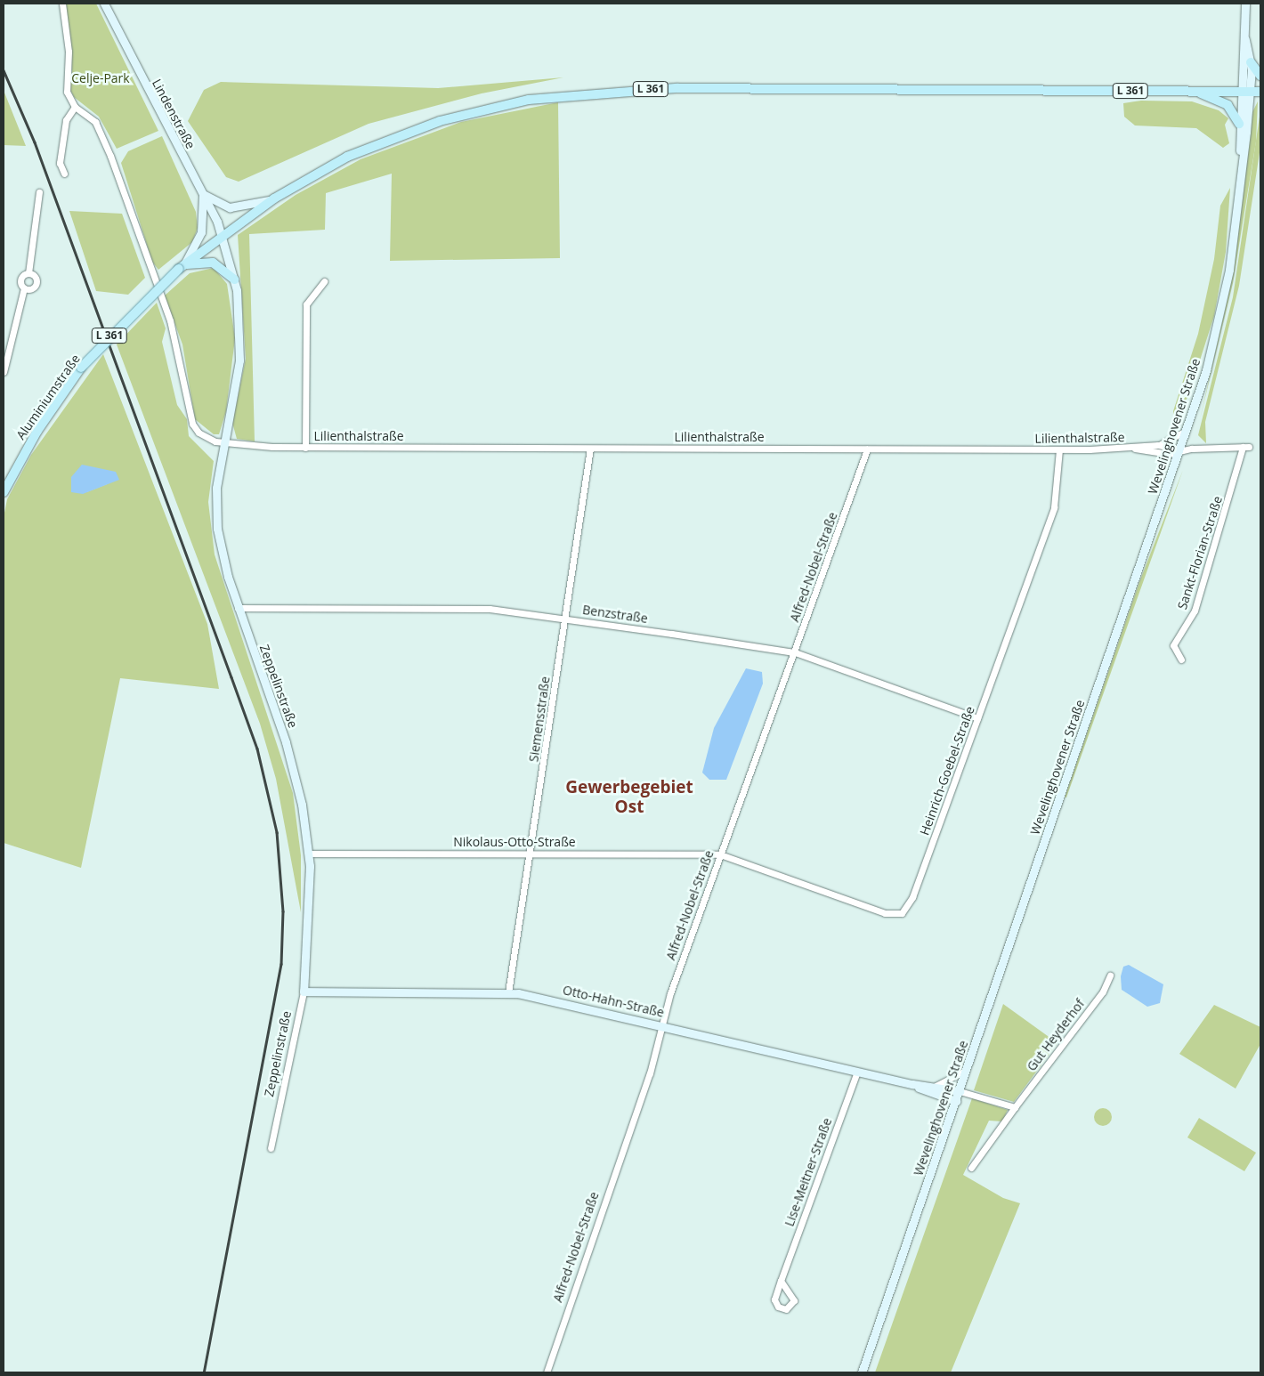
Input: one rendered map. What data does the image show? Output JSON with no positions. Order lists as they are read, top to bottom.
{
  "streets": {
    "main road": ["L 361", "Aluminiumstraße"],
    "street": [
      "Lindenstraße",
      "Wevelinghovener Straße",
      "Lilienthalstraße",
      "Sankt-Florian-Straße",
      "Alfred-Nobel-Straße",
      "Benzstraße",
      "Zeppelinstraße",
      "Siemensstraße",
      "Heinrich-Goebel-Straße",
      "Nikolaus-Otto-Straße",
      "Otto-Hahn-Straße",
      "Gut Heyderhof",
      "Lise-Meitner-Straße"
    ]
  },
  "crossings": [
    ["L 361", "Lindenstraße"],
    ["L 361", "Aluminiumstraße"],
    ["L 361", "Wevelinghovener Straße"],
    ["L 361", "Zeppelinstraße"],
    ["Lindenstraße", "Aluminiumstraße"],
    ["Lindenstraße", "Zeppelinstraße"],
    ["Aluminiumstraße", "Zeppelinstraße"],
    ["Wevelinghovener Straße", "Lilienthalstraße"],
    ["Wevelinghovener Straße", "Otto-Hahn-Straße"],
    ["Lilienthalstraße", "Sankt-Florian-Straße"],
    ["Lilienthalstraße", "Alfred-Nobel-Straße"],
    ["Lilienthalstraße", "Zeppelinstraße"],
    ["Lilienthalstraße", "Siemensstraße"],
    ["Lilienthalstraße", "Heinrich-Goebel-Straße"],
    ["Alfred-Nobel-Straße", "Benzstraße"],
    ["Alfred-Nobel-Straße", "Heinrich-Goebel-Straße"],
    ["Alfred-Nobel-Straße", "Nikolaus-Otto-Straße"],
    ["Alfred-Nobel-Straße", "Otto-Hahn-Straße"],
    ["Benzstraße", "Zeppelinstraße"],
    ["Benzstraße", "Siemensstraße"],
    ["Benzstraße", "Heinrich-Goebel-Straße"],
    ["Zeppelinstraße", "Nikolaus-Otto-Straße"],
    ["Zeppelinstraße", "Otto-Hahn-Straße"],
    ["Siemensstraße", "Nikolaus-Otto-Straße"],
    ["Siemensstraße", "Otto-Hahn-Straße"],
    ["Heinrich-Goebel-Straße", "Nikolaus-Otto-Straße"],
    ["Otto-Hahn-Straße", "Lise-Meitner-Straße"]
  ],
  "districts": ["Gewerbegebiet Ost"],
  "parks": ["Celje-Park"]
}
